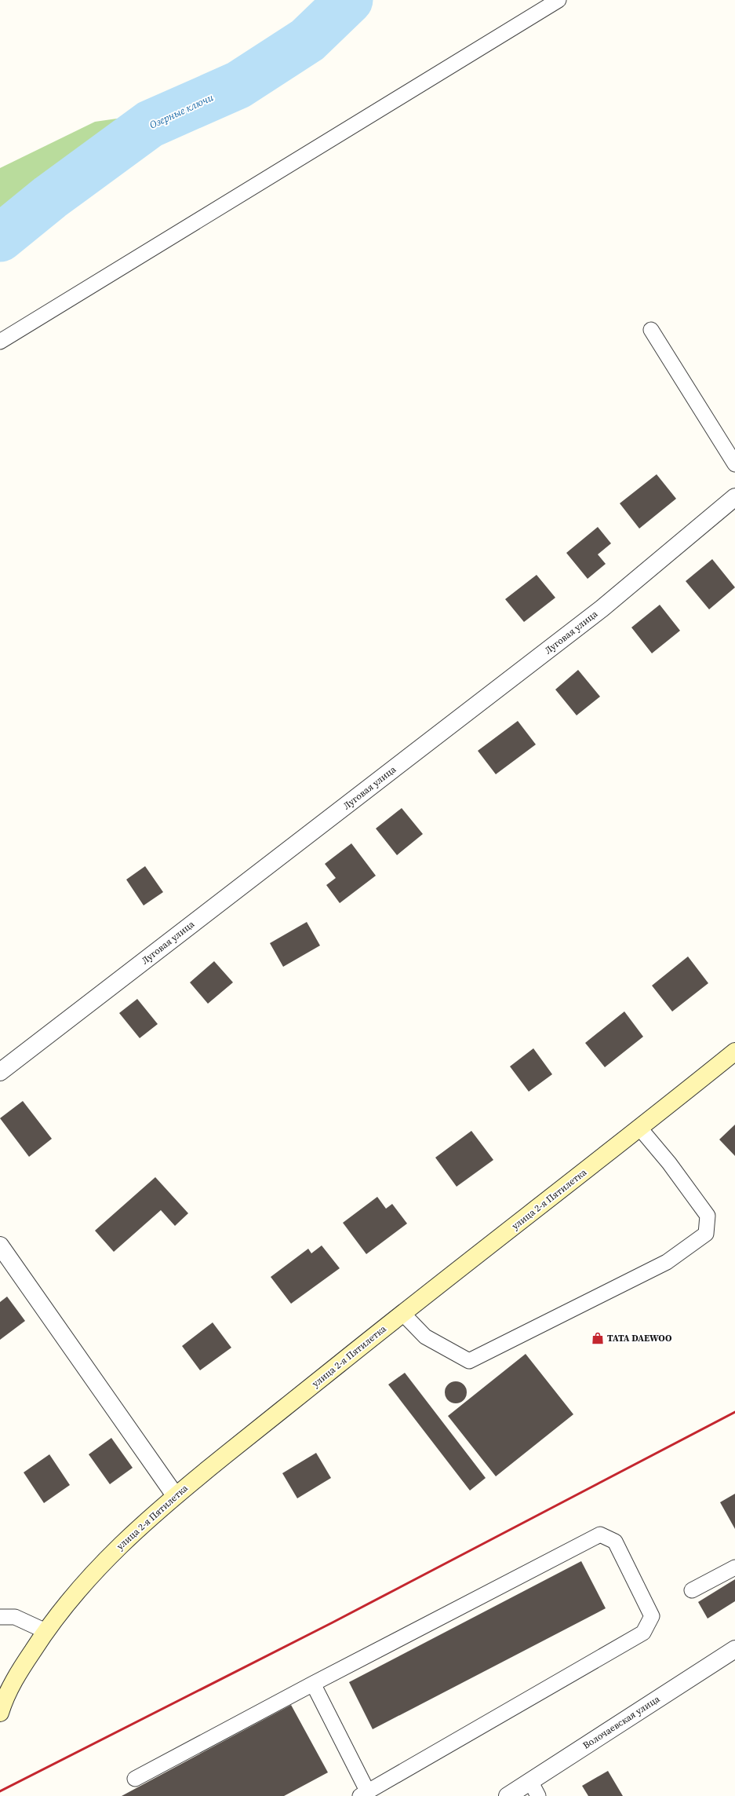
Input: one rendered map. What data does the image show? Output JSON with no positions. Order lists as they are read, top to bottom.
{
  "streets": {
    "main road": ["улица 2-я Пятилетка"],
    "street": ["Луговая улица", "Волочаевская улица"]
  },
  "water": ["Озерные ключи"],
  "places": {
    "shop": ["TATA DAEWOO"]
  }
}
